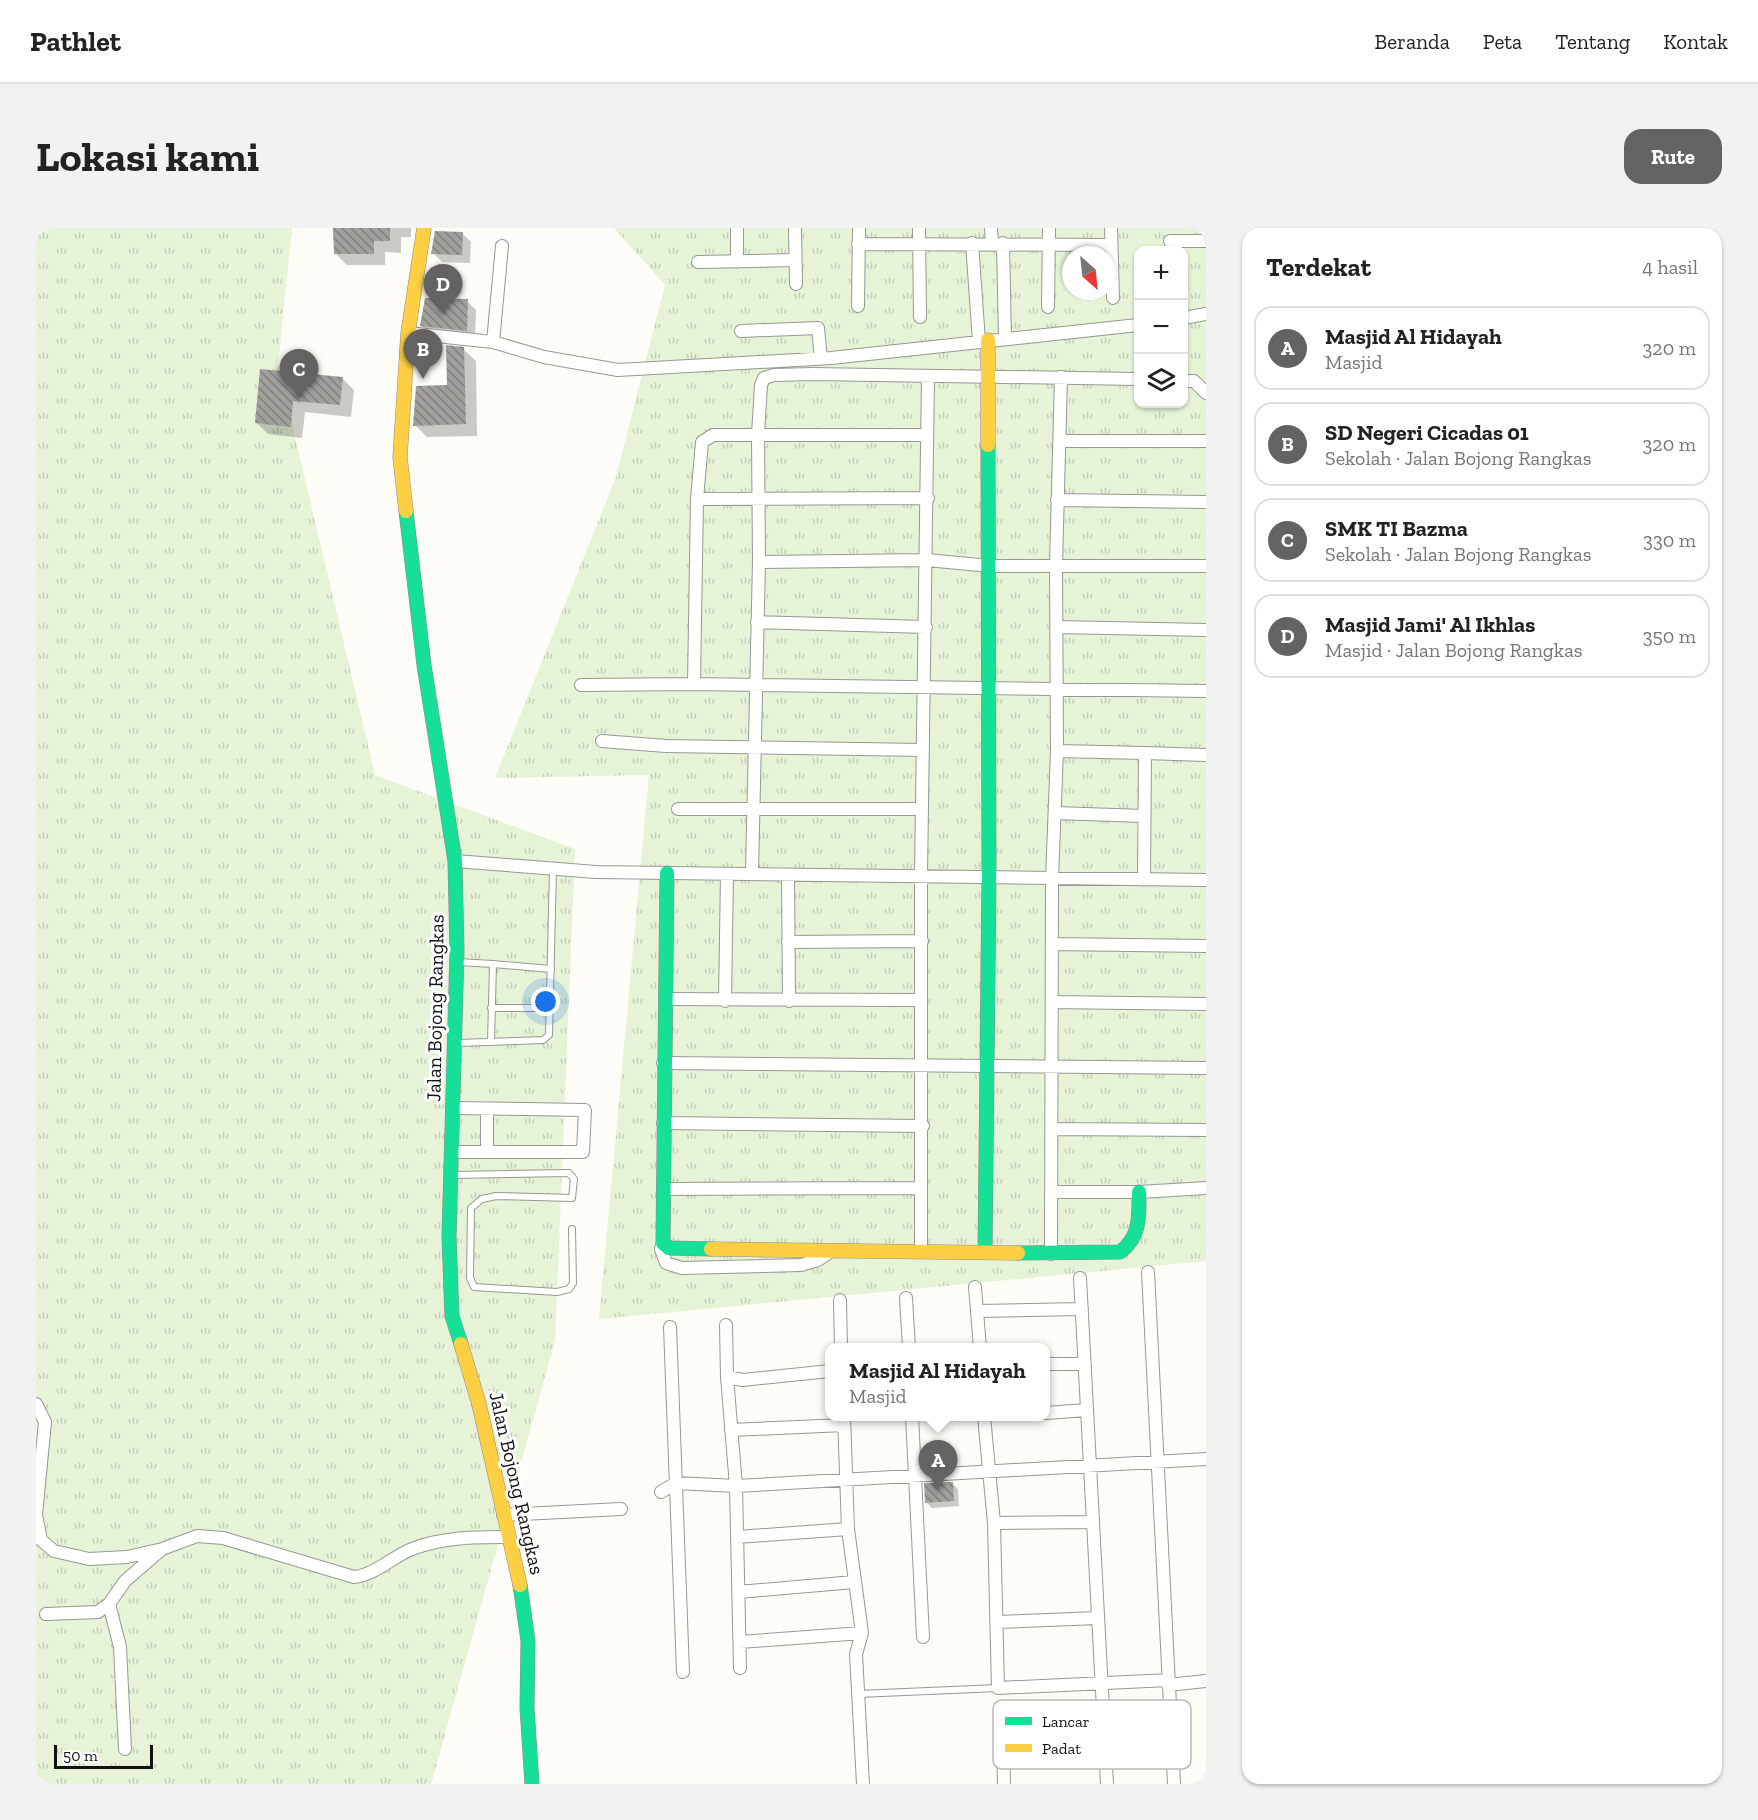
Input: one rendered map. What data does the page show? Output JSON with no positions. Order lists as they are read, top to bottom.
{
  "streets": {
    "street": ["Jalan Bojong Rangkas"]
  },
  "legend": ["Lancar", "Padat"],
  "scale_bar": "50 m",
  "north": "bottom right",
  "page": {
    "header": "Pathlet",
    "nav": [
      "Beranda",
      "Peta",
      "Tentang",
      "Kontak"
    ],
    "buttons": "Rute",
    "title": "Lokasi kami",
    "heading": ["Terdekat", "4 hasil"],
    "map_buttons": ["+", "−"],
    "pins": [
      "D",
      "B",
      "C",
      "A"
    ],
    "list": [
      {
        "mark": "A",
        "name": "Masjid Al Hidayah",
        "note": "Masjid",
        "value": "320 m"
      },
      {
        "mark": "B",
        "name": "SD Negeri Cicadas 01",
        "note": "Sekolah · Jalan Bojong Rangkas",
        "value": "320 m"
      },
      {
        "mark": "C",
        "name": "SMK TI Bazma",
        "note": "Sekolah · Jalan Bojong Rangkas",
        "value": "330 m"
      },
      {
        "mark": "D",
        "name": "Masjid Jami' Al Ikhlas",
        "note": "Masjid · Jalan Bojong Rangkas",
        "value": "350 m"
      }
    ],
    "popup": ["Masjid Al Hidayah", "Masjid"],
    "scale": "50 m"
  }
}
